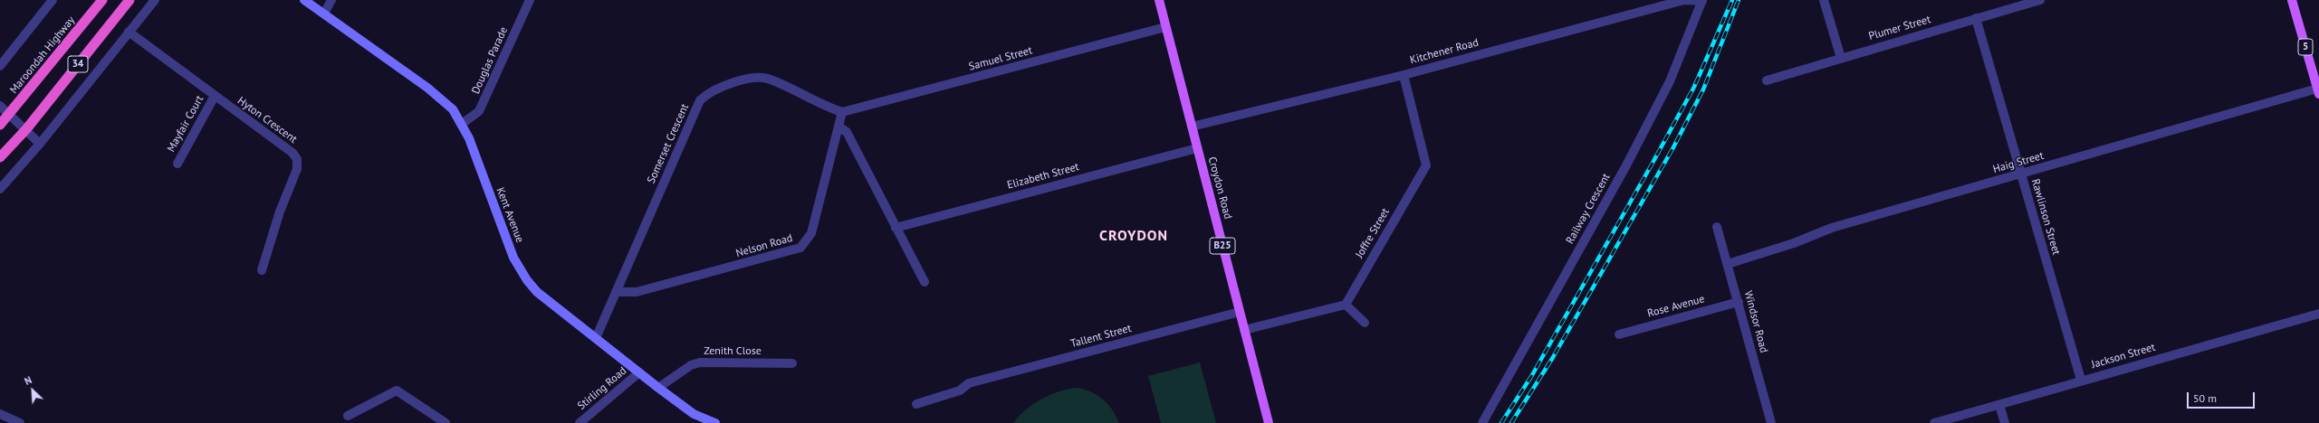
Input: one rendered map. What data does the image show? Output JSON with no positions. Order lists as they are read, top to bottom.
{
  "streets": {
    "highway": ["Maroondah Highway", "34"],
    "main road": [
      "5",
      "Croydon Road",
      "Kent Avenue",
      "B25"
    ],
    "street": [
      "Plumer Street",
      "Kitchener Road",
      "Samuel Street",
      "Douglas Parade",
      "Hyton Crescent",
      "Mayfair Court",
      "Somerset Crescent",
      "Haig Street",
      "Elizabeth Street",
      "Railway Crescent",
      "Rawlinson Street",
      "Joffre Street",
      "Nelson Road",
      "Rose Avenue",
      "Windsor Road",
      "Tallent Street",
      "Zenith Close",
      "Jackson Street",
      "Stirling Road"
    ]
  },
  "crossings": [
    ["Plumer Street", "Rawlinson Street"],
    ["5", "Haig Street"],
    ["Kitchener Road", "Croydon Road"],
    ["Kitchener Road", "Railway Crescent"],
    ["Kitchener Road", "Joffre Street"],
    ["Samuel Street", "Somerset Crescent"],
    ["Samuel Street", "Croydon Road"],
    ["Samuel Street", "Nelson Road"],
    ["Douglas Parade", "Kent Avenue"],
    ["Hyton Crescent", "Mayfair Court"],
    ["Somerset Crescent", "Kent Avenue"],
    ["Somerset Crescent", "Nelson Road"],
    ["Haig Street", "Rawlinson Street"],
    ["Haig Street", "Windsor Road"],
    ["Elizabeth Street", "Croydon Road"],
    ["Croydon Road", "Tallent Street"],
    ["Kent Avenue", "Zenith Close"],
    ["Kent Avenue", "Stirling Road"],
    ["Rawlinson Street", "Jackson Street"],
    ["Rose Avenue", "Windsor Road"]
  ],
  "districts": ["CROYDON"],
  "scale_bar": "50 m",
  "north": "top left"
}
